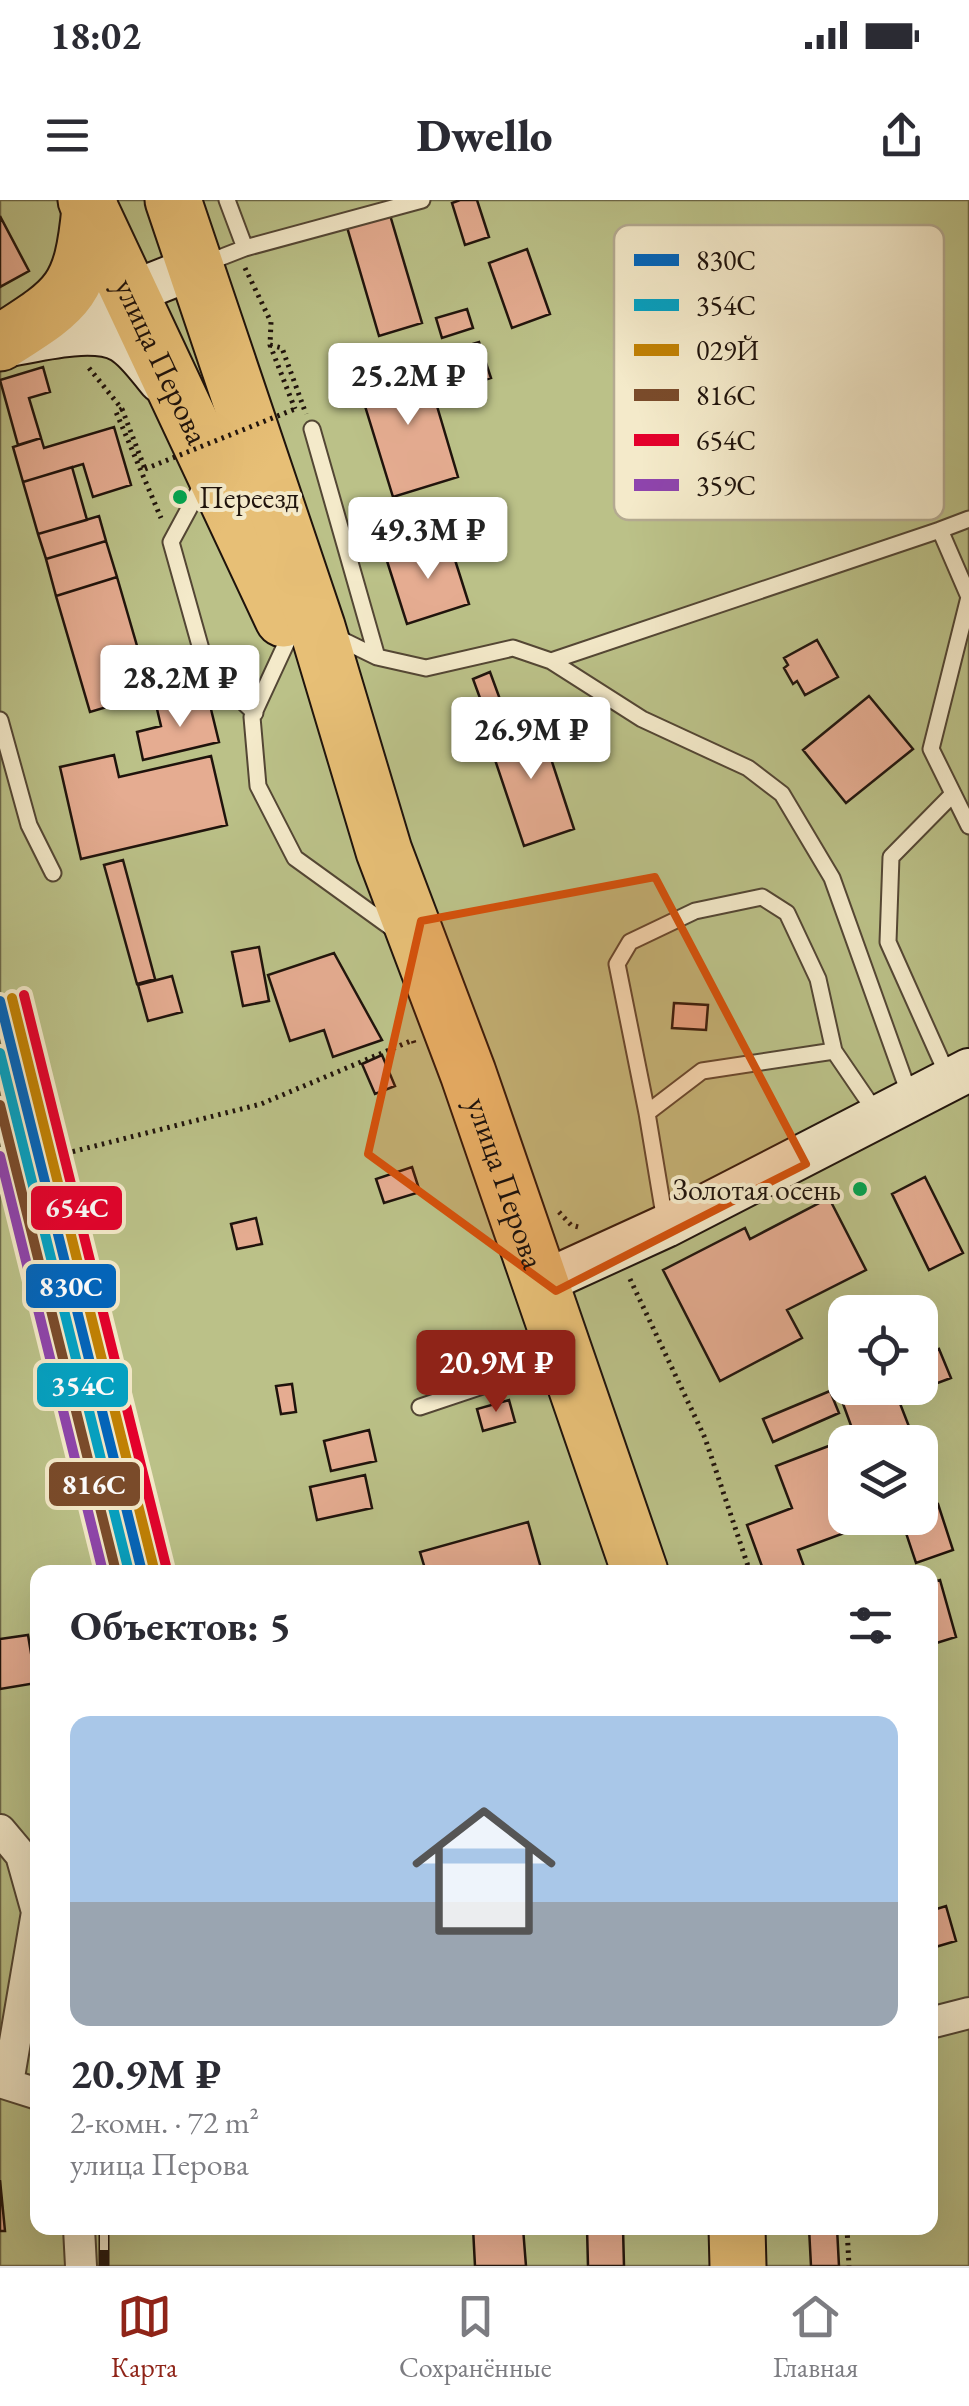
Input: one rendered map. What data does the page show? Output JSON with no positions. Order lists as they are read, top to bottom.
{
  "streets": {
    "highway": ["улица Перова"]
  },
  "places": ["Переезд", "Золотая осень"],
  "lines": [
    "transit line 654С",
    "transit line 029Й",
    "transit line 830С",
    "transit line 354С",
    "transit line 816С",
    "transit line 359С"
  ],
  "legend": [
    "830С",
    "354С",
    "029Й",
    "816С",
    "654С",
    "359С"
  ],
  "page": {
    "status": "18:02",
    "header": "Dwello",
    "price": [
      "25.2M ₽",
      "49.3M ₽",
      "28.2M ₽",
      "26.9M ₽",
      "20.9M ₽"
    ],
    "heading": "Объектов: 5",
    "list": [
      {
        "name": "20.9M ₽",
        "note": "2-комн. · 72 m² · улица Перова"
      }
    ],
    "tabs": ["Карта", "Сохранённые", "Главная"]
  }
}
